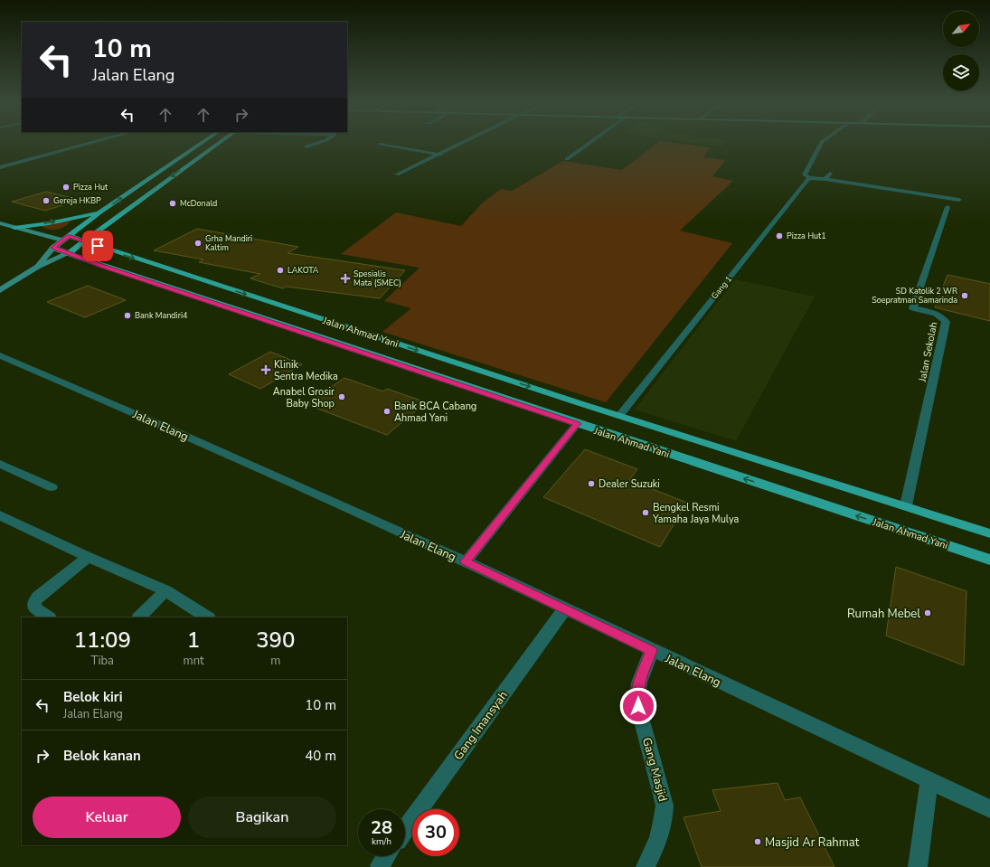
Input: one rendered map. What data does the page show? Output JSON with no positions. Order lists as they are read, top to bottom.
{
  "streets": {
    "main road": ["Jalan Ahmad Yani"],
    "street": [
      "Gang 1",
      "Jalan Sekolah",
      "Jalan Elang",
      "Gang Imansyah",
      "Gang Masjid"
    ]
  },
  "crossings": [
    ["Gang 1", "Jalan Ahmad Yani"],
    ["Jalan Ahmad Yani", "Jalan Sekolah"],
    ["Jalan Elang", "Gang Imansyah"],
    ["Jalan Elang", "Gang Masjid"]
  ],
  "places": {
    "other": [
      "Pizza Hut",
      "Gereja HKBP",
      "McDonald",
      "Pizza Hut1",
      "Grha Mandiri Kaltim",
      "LAKOTA",
      "SD Katolik 2 WR Soepratman Samarinda",
      "Bank Mandiri4",
      "Anabel Grosir Baby Shop",
      "Bank BCA Cabang Ahmad Yani",
      "Dealer Suzuki",
      "Bengkel Resmi Yamaha Jaya Mulya",
      "Rumah Mebel",
      "Masjid Ar Rahmat"
    ],
    "health": ["Spesialis Mata (SMEC)", "Klinik Sentra Medika"]
  },
  "north": "top right",
  "page": {
    "turn": ["10 m", "Jalan Elang"],
    "eta": [
      "11:09",
      "Tiba",
      "1",
      "mnt",
      "390",
      "m"
    ],
    "list": [
      {
        "name": "Belok kiri",
        "note": "Jalan Elang",
        "value": "10 m"
      },
      {
        "name": "Belok kanan",
        "value": "40 m"
      }
    ],
    "buttons": ["Keluar", "Bagikan"],
    "speed": "28 km/h",
    "limit": "30"
  }
}
